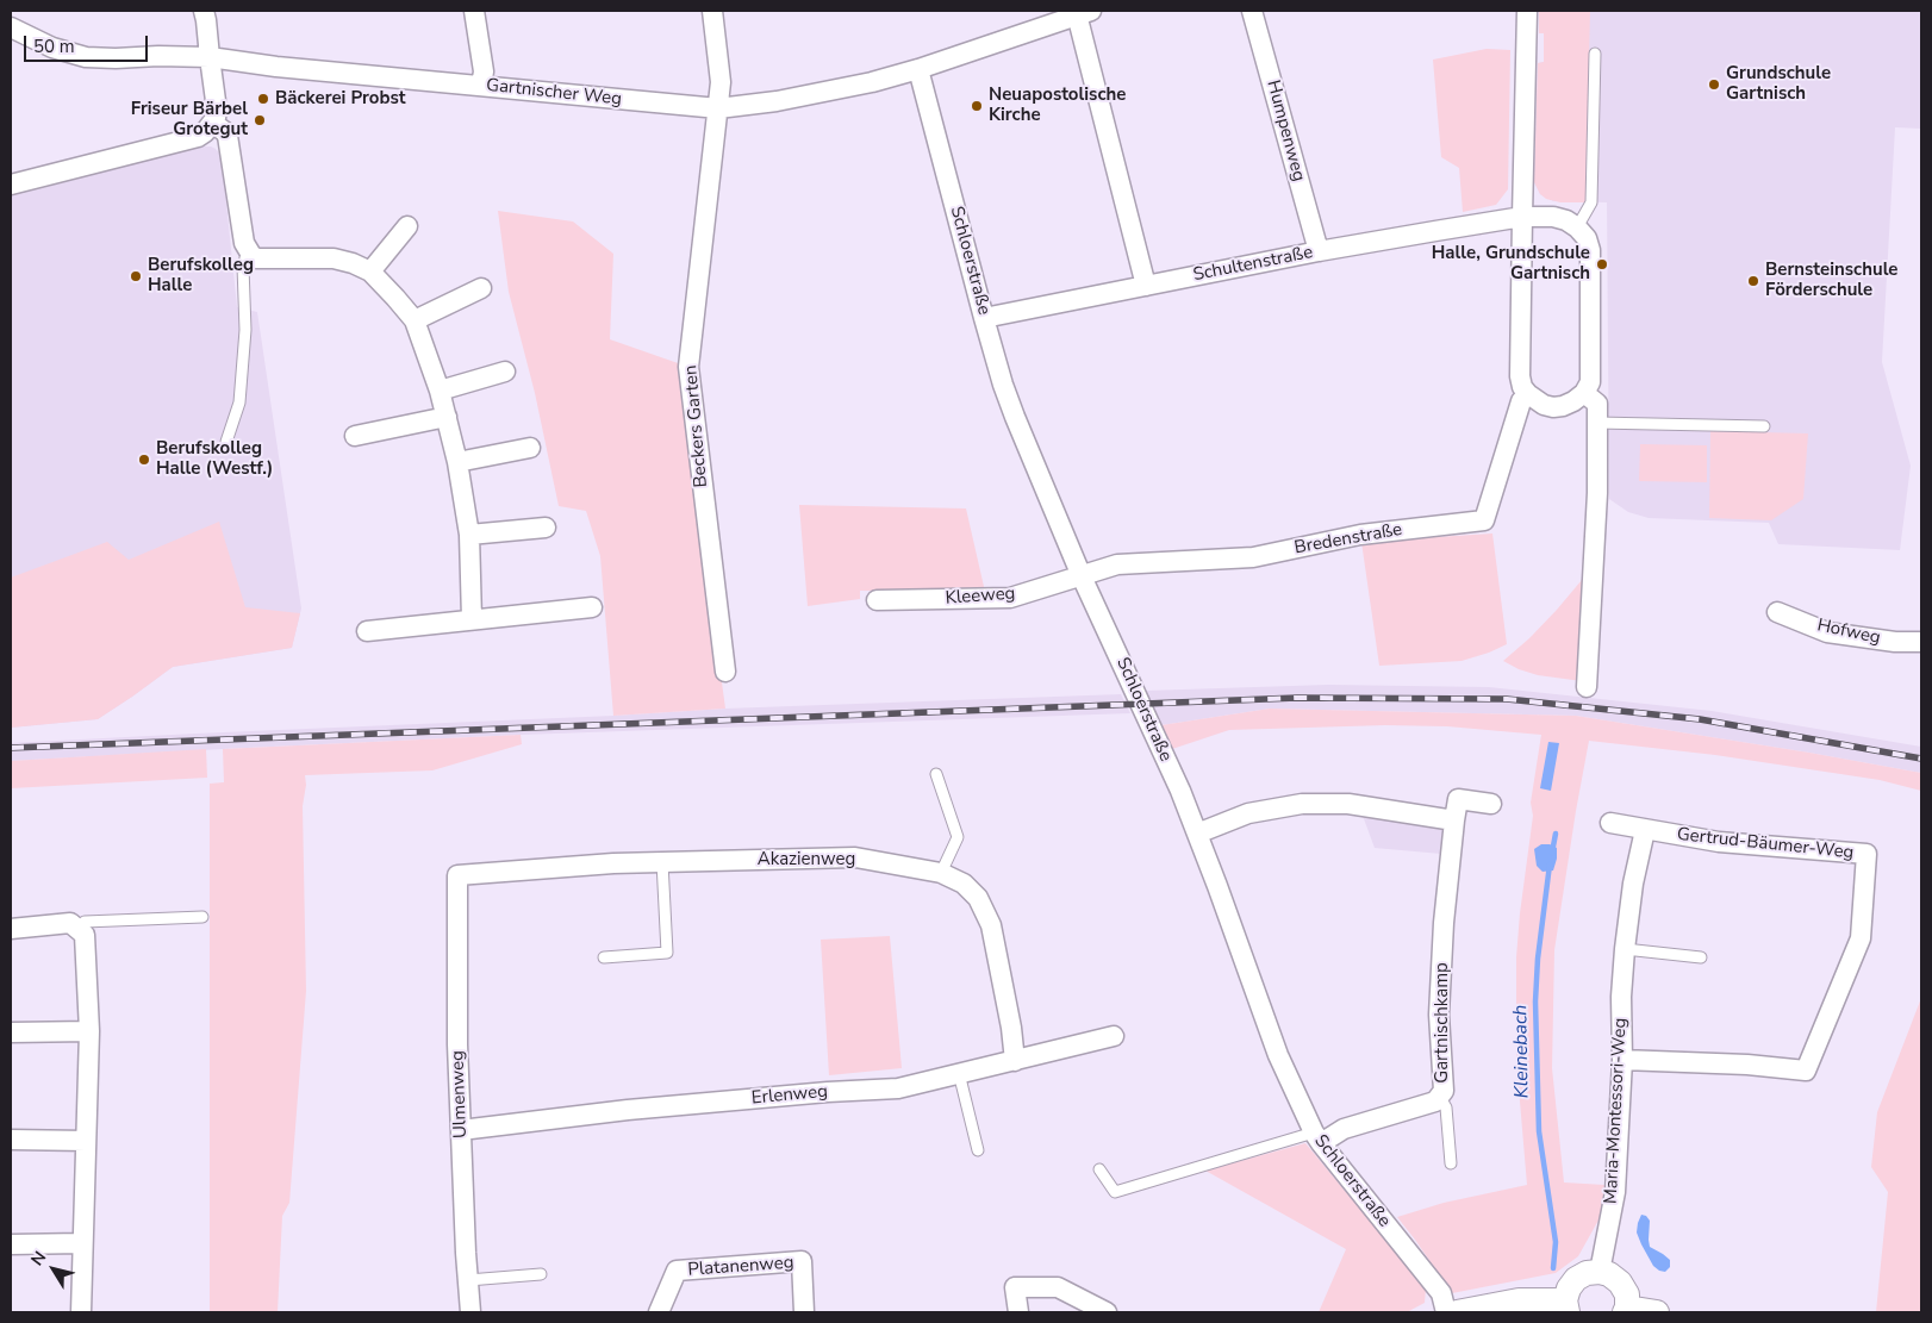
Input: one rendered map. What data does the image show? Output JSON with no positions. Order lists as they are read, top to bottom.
{
  "streets": {
    "street": [
      "Gartnischer Weg",
      "Humpenweg",
      "Schloerstraße",
      "Schultenstraße",
      "Beckers Garten",
      "Bredenstraße",
      "Kleeweg",
      "Hofweg",
      "Gertrud-Bäumer-Weg",
      "Akazienweg",
      "Gartnischkamp",
      "Ulmenweg",
      "Erlenweg",
      "Maria-Montessori-Weg",
      "Platanenweg"
    ]
  },
  "crossings": [
    ["Gartnischer Weg", "Schloerstraße"],
    ["Gartnischer Weg", "Beckers Garten"],
    ["Humpenweg", "Schultenstraße"],
    ["Schloerstraße", "Schultenstraße"],
    ["Schloerstraße", "Bredenstraße"],
    ["Schloerstraße", "Kleeweg"],
    ["Schloerstraße", "Gartnischkamp"],
    ["Bredenstraße", "Kleeweg"],
    ["Gertrud-Bäumer-Weg", "Maria-Montessori-Weg"],
    ["Akazienweg", "Ulmenweg"],
    ["Akazienweg", "Erlenweg"],
    ["Ulmenweg", "Erlenweg"]
  ],
  "water": ["Kleinebach"],
  "places": [
    "Grundschule Gartnisch",
    "Bäckerei Probst",
    "Neuapostolische Kirche",
    "Friseur Bärbel Grotegut",
    "Halle, Grundschule Gartnisch",
    "Berufskolleg Halle",
    "Bernsteinschule Förderschule",
    "Berufskolleg Halle (Westf.)"
  ],
  "scale_bar": "50 m",
  "north": "top left"
}
